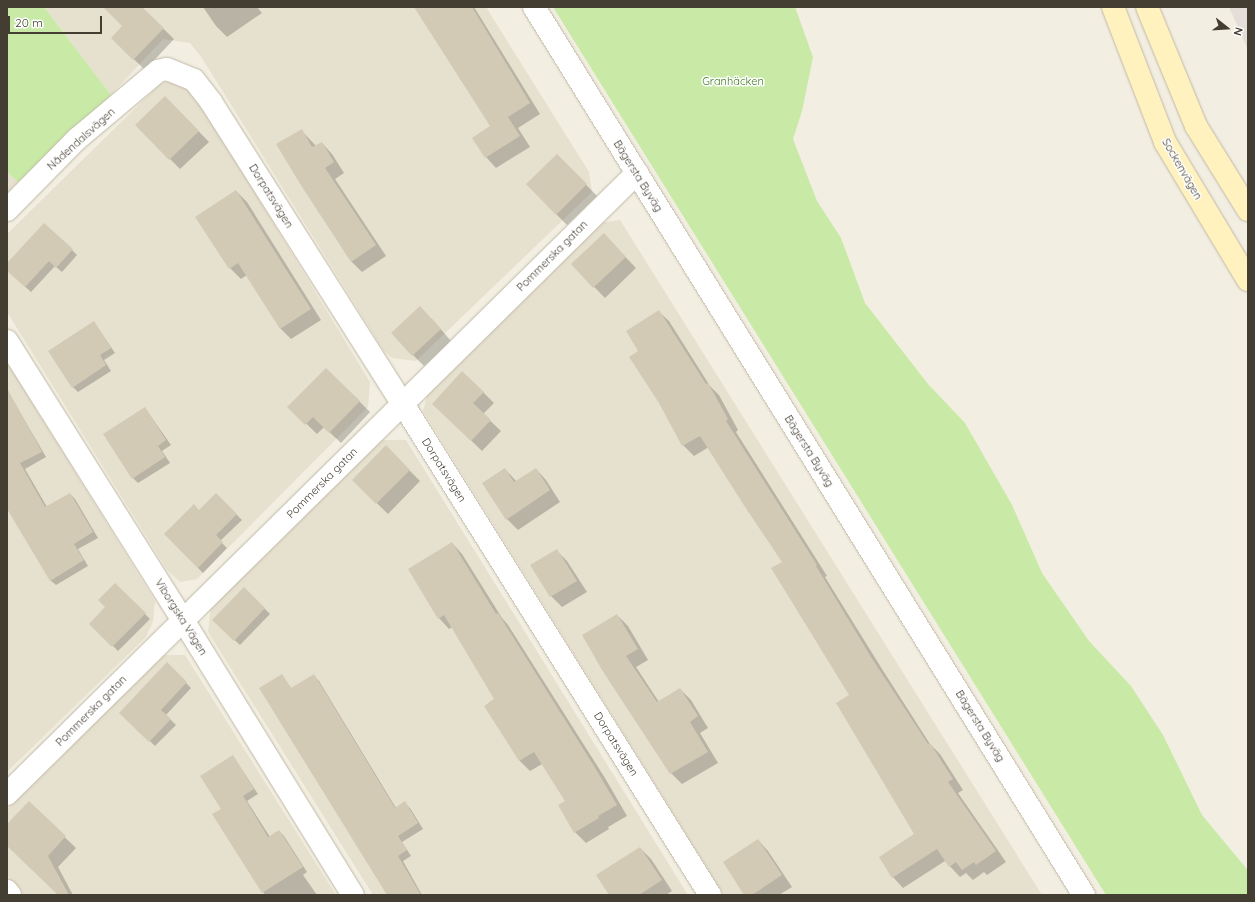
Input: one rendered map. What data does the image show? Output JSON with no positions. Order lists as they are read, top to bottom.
{
  "streets": {
    "main road": ["Sockenvägen"],
    "street": [
      "Nådendalsvägen",
      "Bägersta Byväg",
      "Dorpatsvägen",
      "Pommerska gatan",
      "Viborgska Vägen"
    ]
  },
  "crossings": [
    ["Nådendalsvägen", "Dorpatsvägen"],
    ["Bägersta Byväg", "Pommerska gatan"],
    ["Dorpatsvägen", "Pommerska gatan"],
    ["Pommerska gatan", "Viborgska Vägen"]
  ],
  "parks": ["Granhäcken"],
  "scale_bar": "20 m",
  "north": "right"
}
